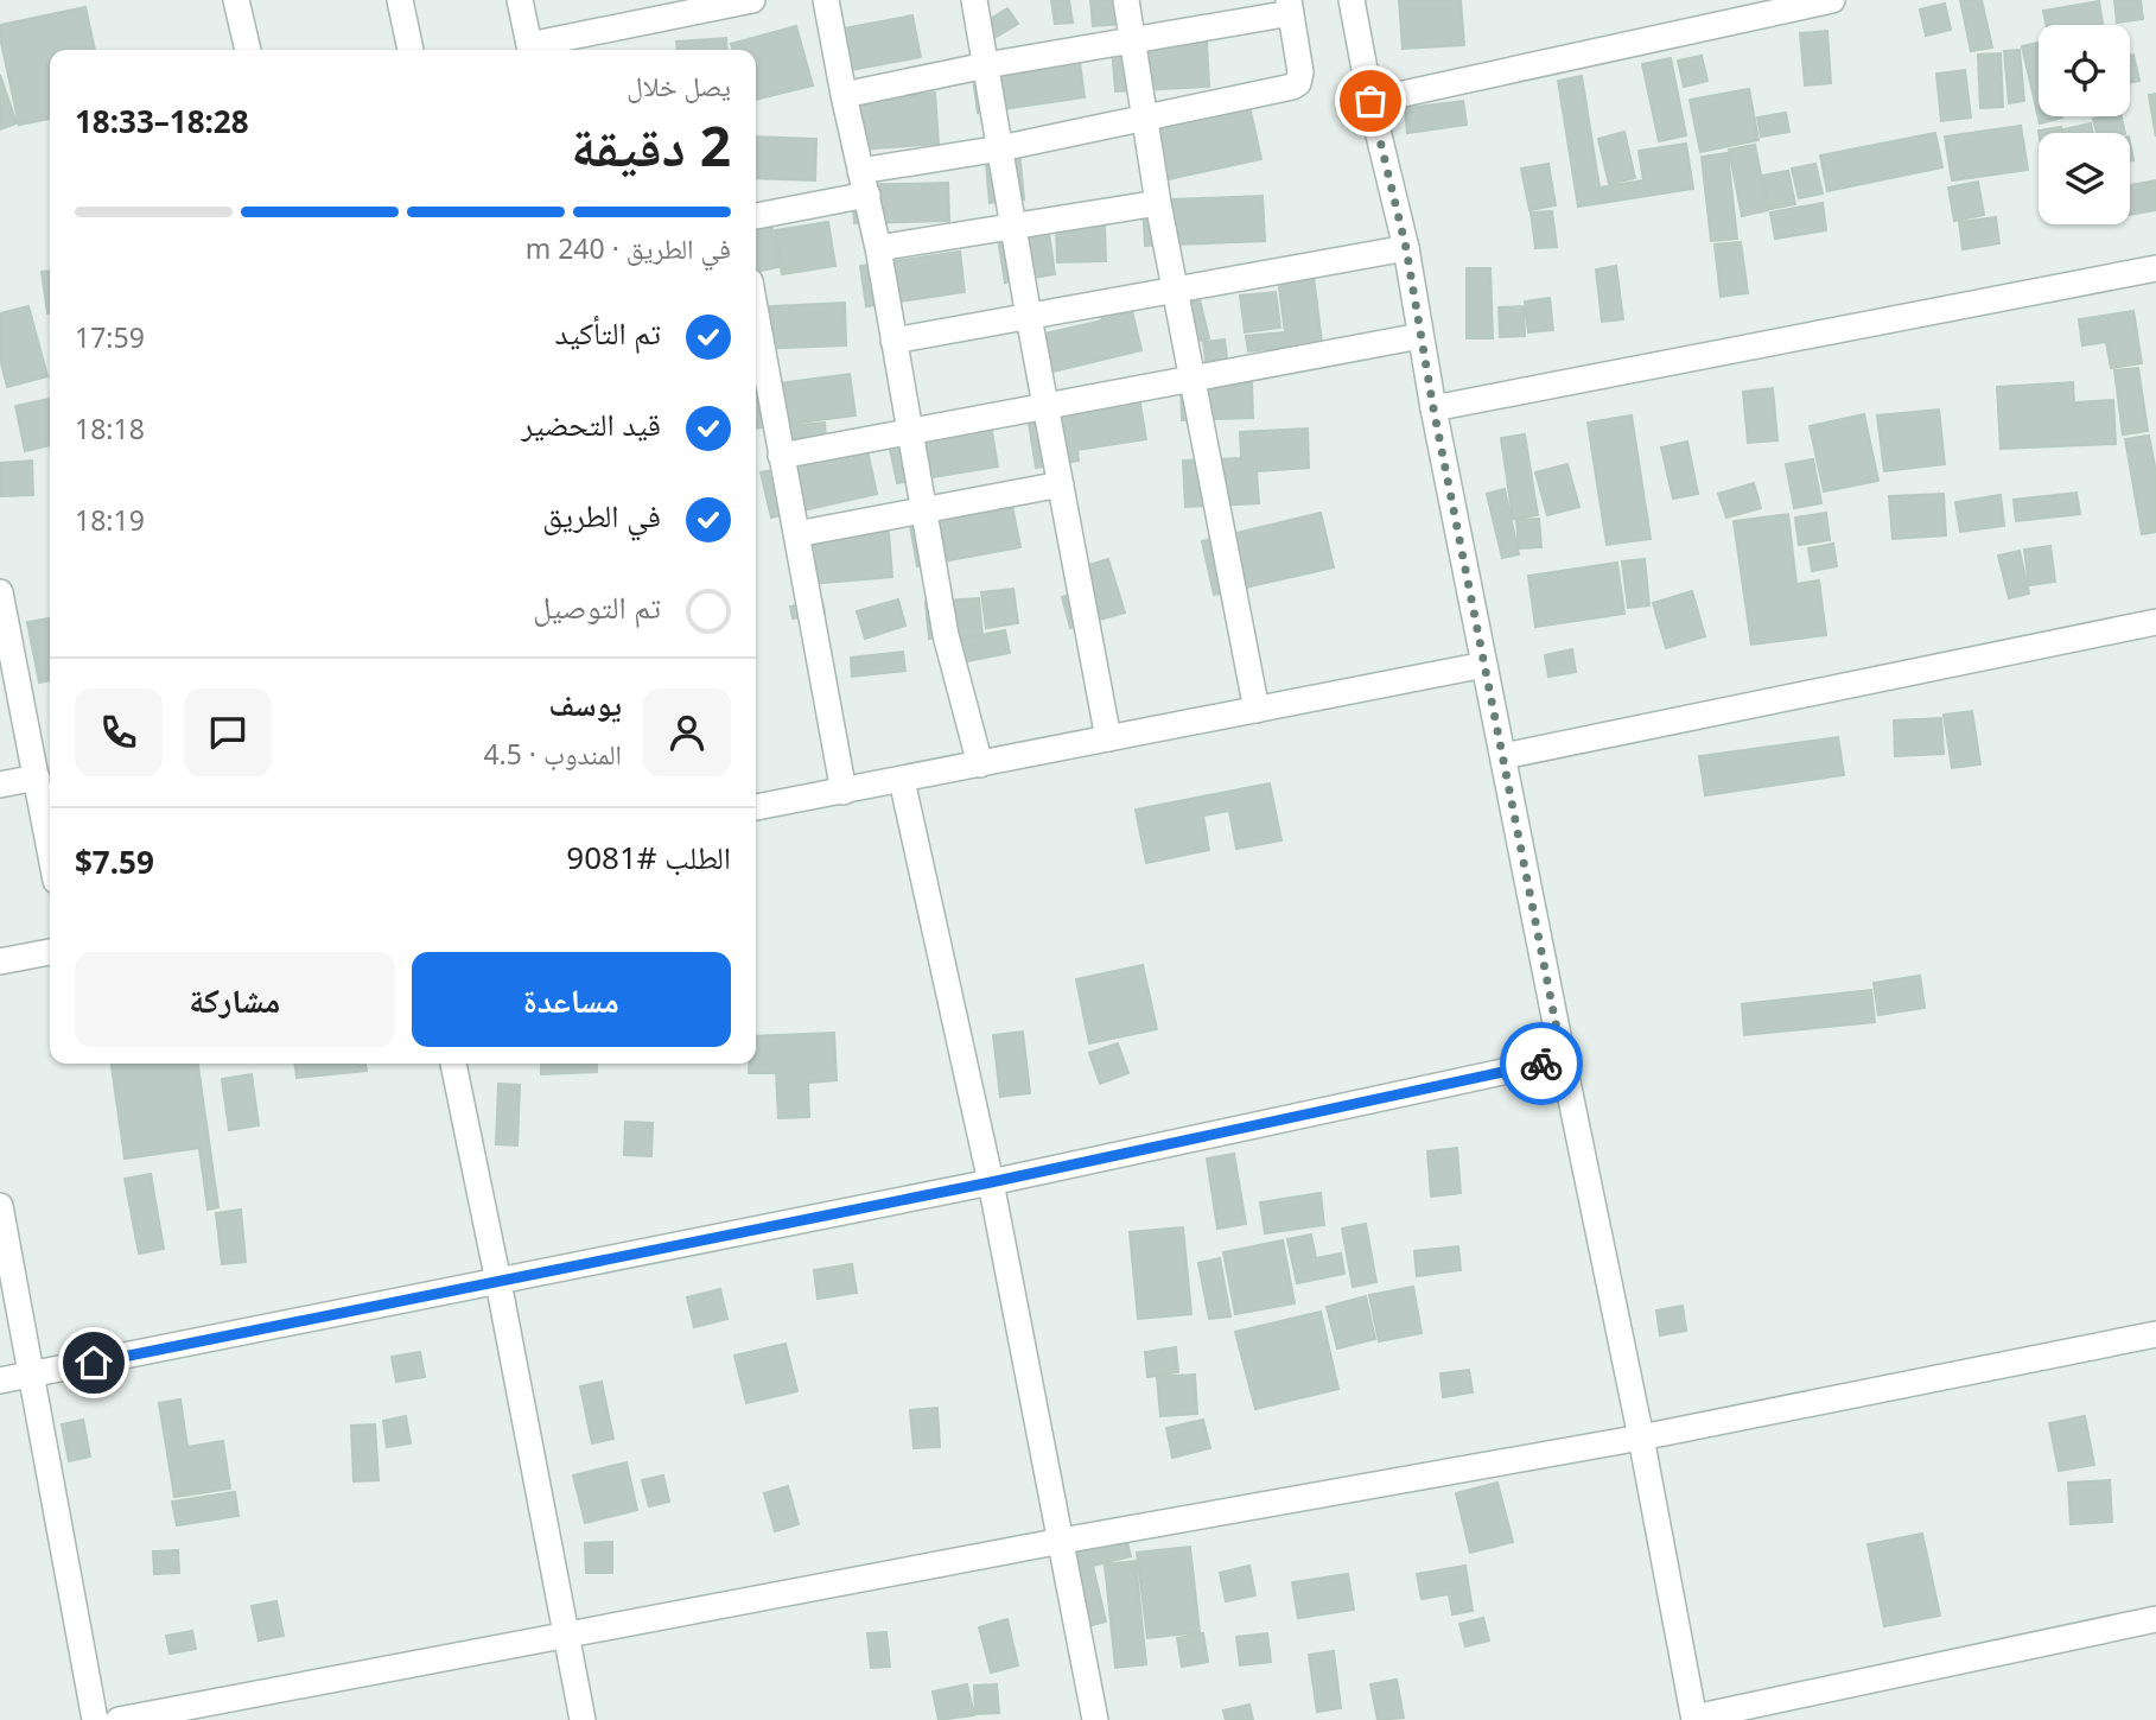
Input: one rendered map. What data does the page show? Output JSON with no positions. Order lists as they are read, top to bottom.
{
  "page": {
    "heading": ["2 دقيقة", "يصل خلال", "18:28–18:33"],
    "panel": [
      "يوسف",
      "المندوب · 4.5",
      "الطلب #9081",
      "$7.59"
    ],
    "bar": "في الطريق · 240 m",
    "list": [
      ["تم التأكيد", "17:59"],
      ["قيد التحضير", "18:18"],
      ["في الطريق", "18:19"],
      "تم التوصيل"
    ],
    "buttons": ["مساعدة", "مشاركة"]
  }
}
